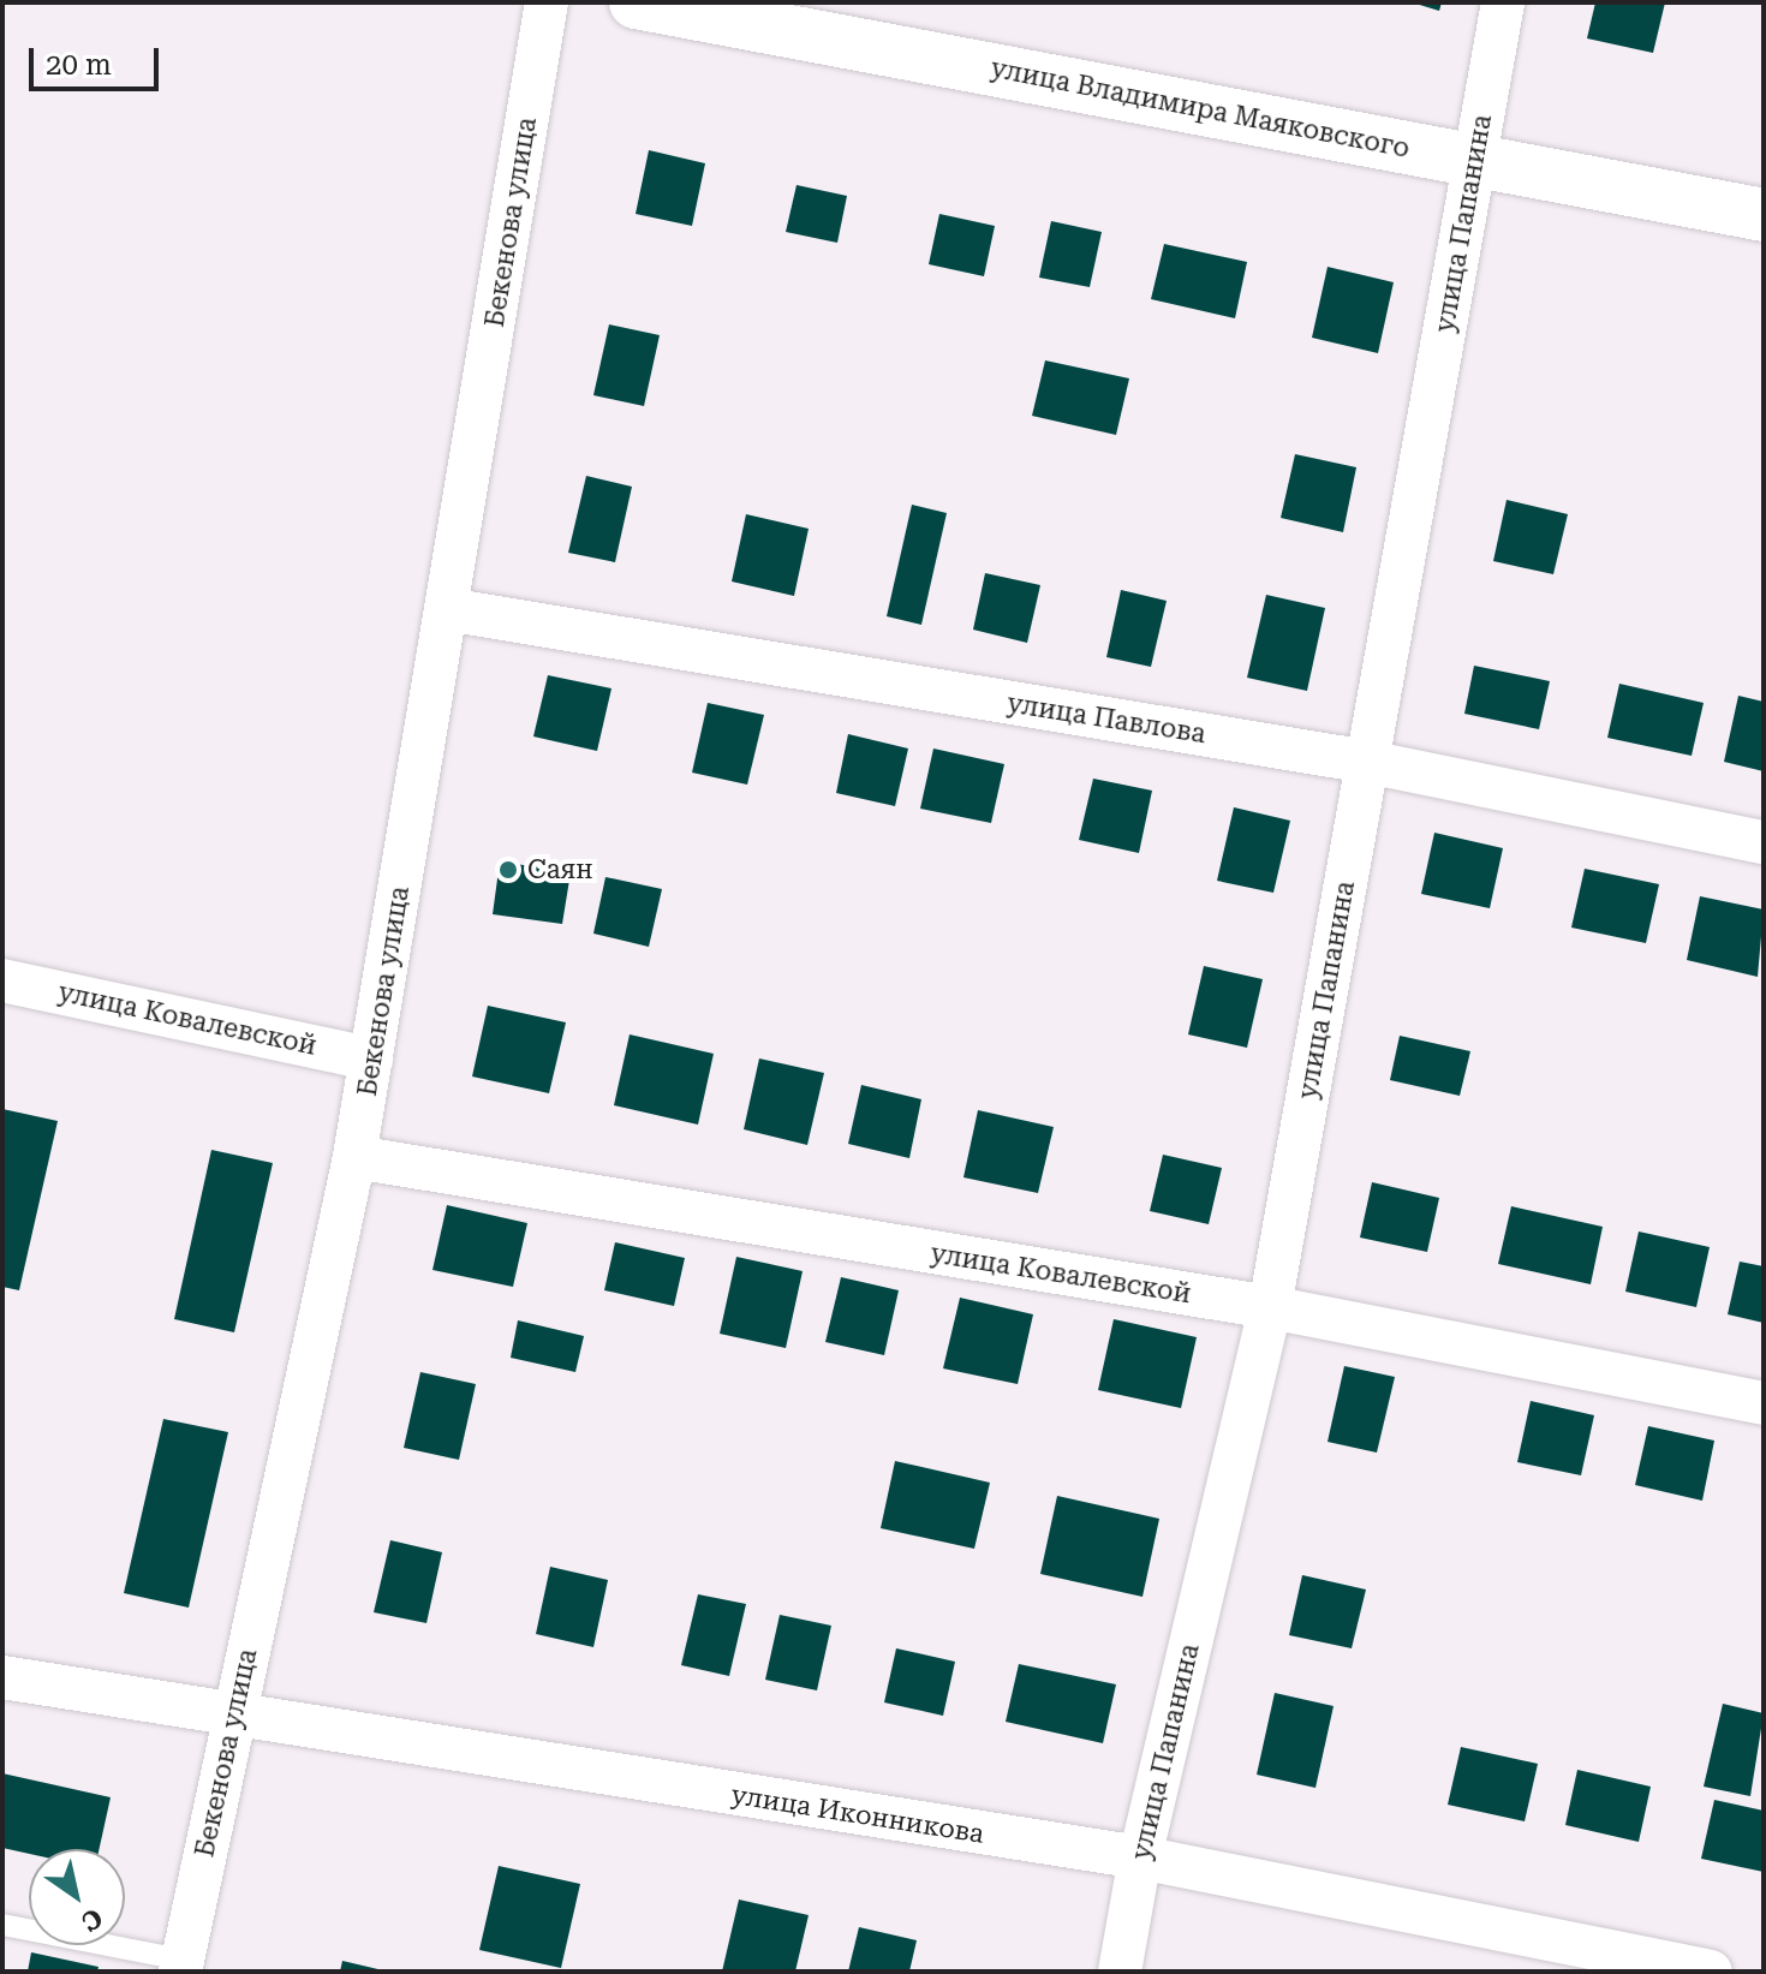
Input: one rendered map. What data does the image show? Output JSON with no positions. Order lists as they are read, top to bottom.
{
  "streets": {
    "street": [
      "улица Владимира Маяковского",
      "Бекенова улица",
      "улица Папанина",
      "улица Павлова",
      "улица Ковалевской",
      "улица Иконникова"
    ]
  },
  "crossings": [
    ["улица Владимира Маяковского", "улица Папанина"],
    ["Бекенова улица", "улица Павлова"],
    ["Бекенова улица", "улица Ковалевской"],
    ["Бекенова улица", "улица Иконникова"],
    ["улица Папанина", "улица Павлова"],
    ["улица Папанина", "улица Ковалевской"],
    ["улица Папанина", "улица Иконникова"]
  ],
  "places": ["Саян"],
  "scale_bar": "20 m",
  "north": "bottom right"
}
